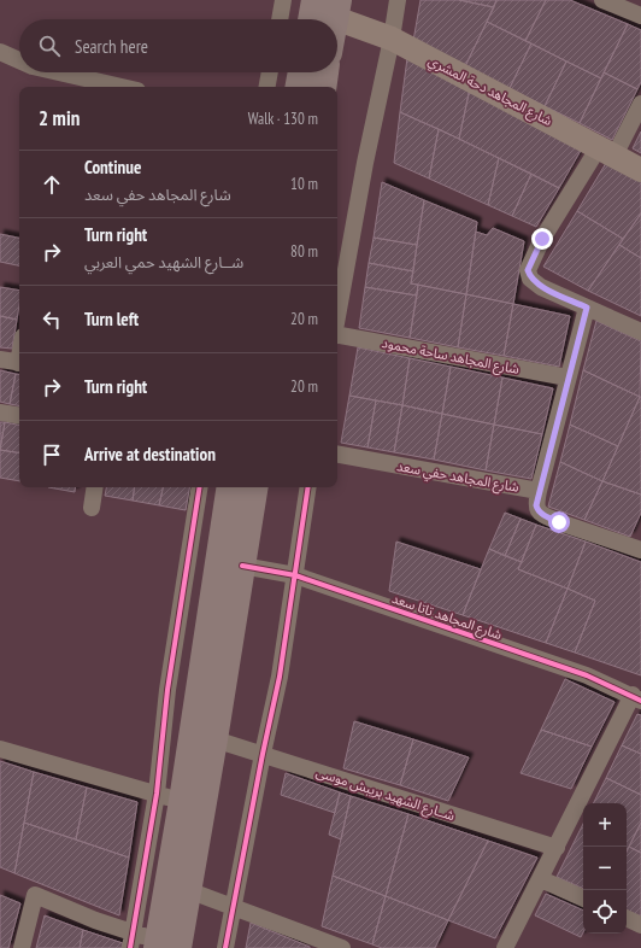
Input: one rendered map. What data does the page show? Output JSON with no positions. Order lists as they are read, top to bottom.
{
  "streets": {
    "street": [
      "شارع المجاهد دحة المشري",
      "شارع المجاهد ساحة محمود",
      "شارع المجاهد حفي سعد",
      "شارع المجاهد تاتا سعد",
      "شــارع الشهيد بريبش موسى"
    ]
  },
  "page": {
    "search": "Search here",
    "heading": ["2 min", "Walk · 130 m"],
    "list": [
      ["Continue", "شارع المجاهد حفي سعد", "10 m"],
      ["Turn right", "شــارع الشهيد حمي العربي", "80 m"],
      ["Turn left", "20 m"],
      ["Turn right", "20 m"],
      "Arrive at destination"
    ],
    "map_buttons": ["+", "−"]
  }
}
